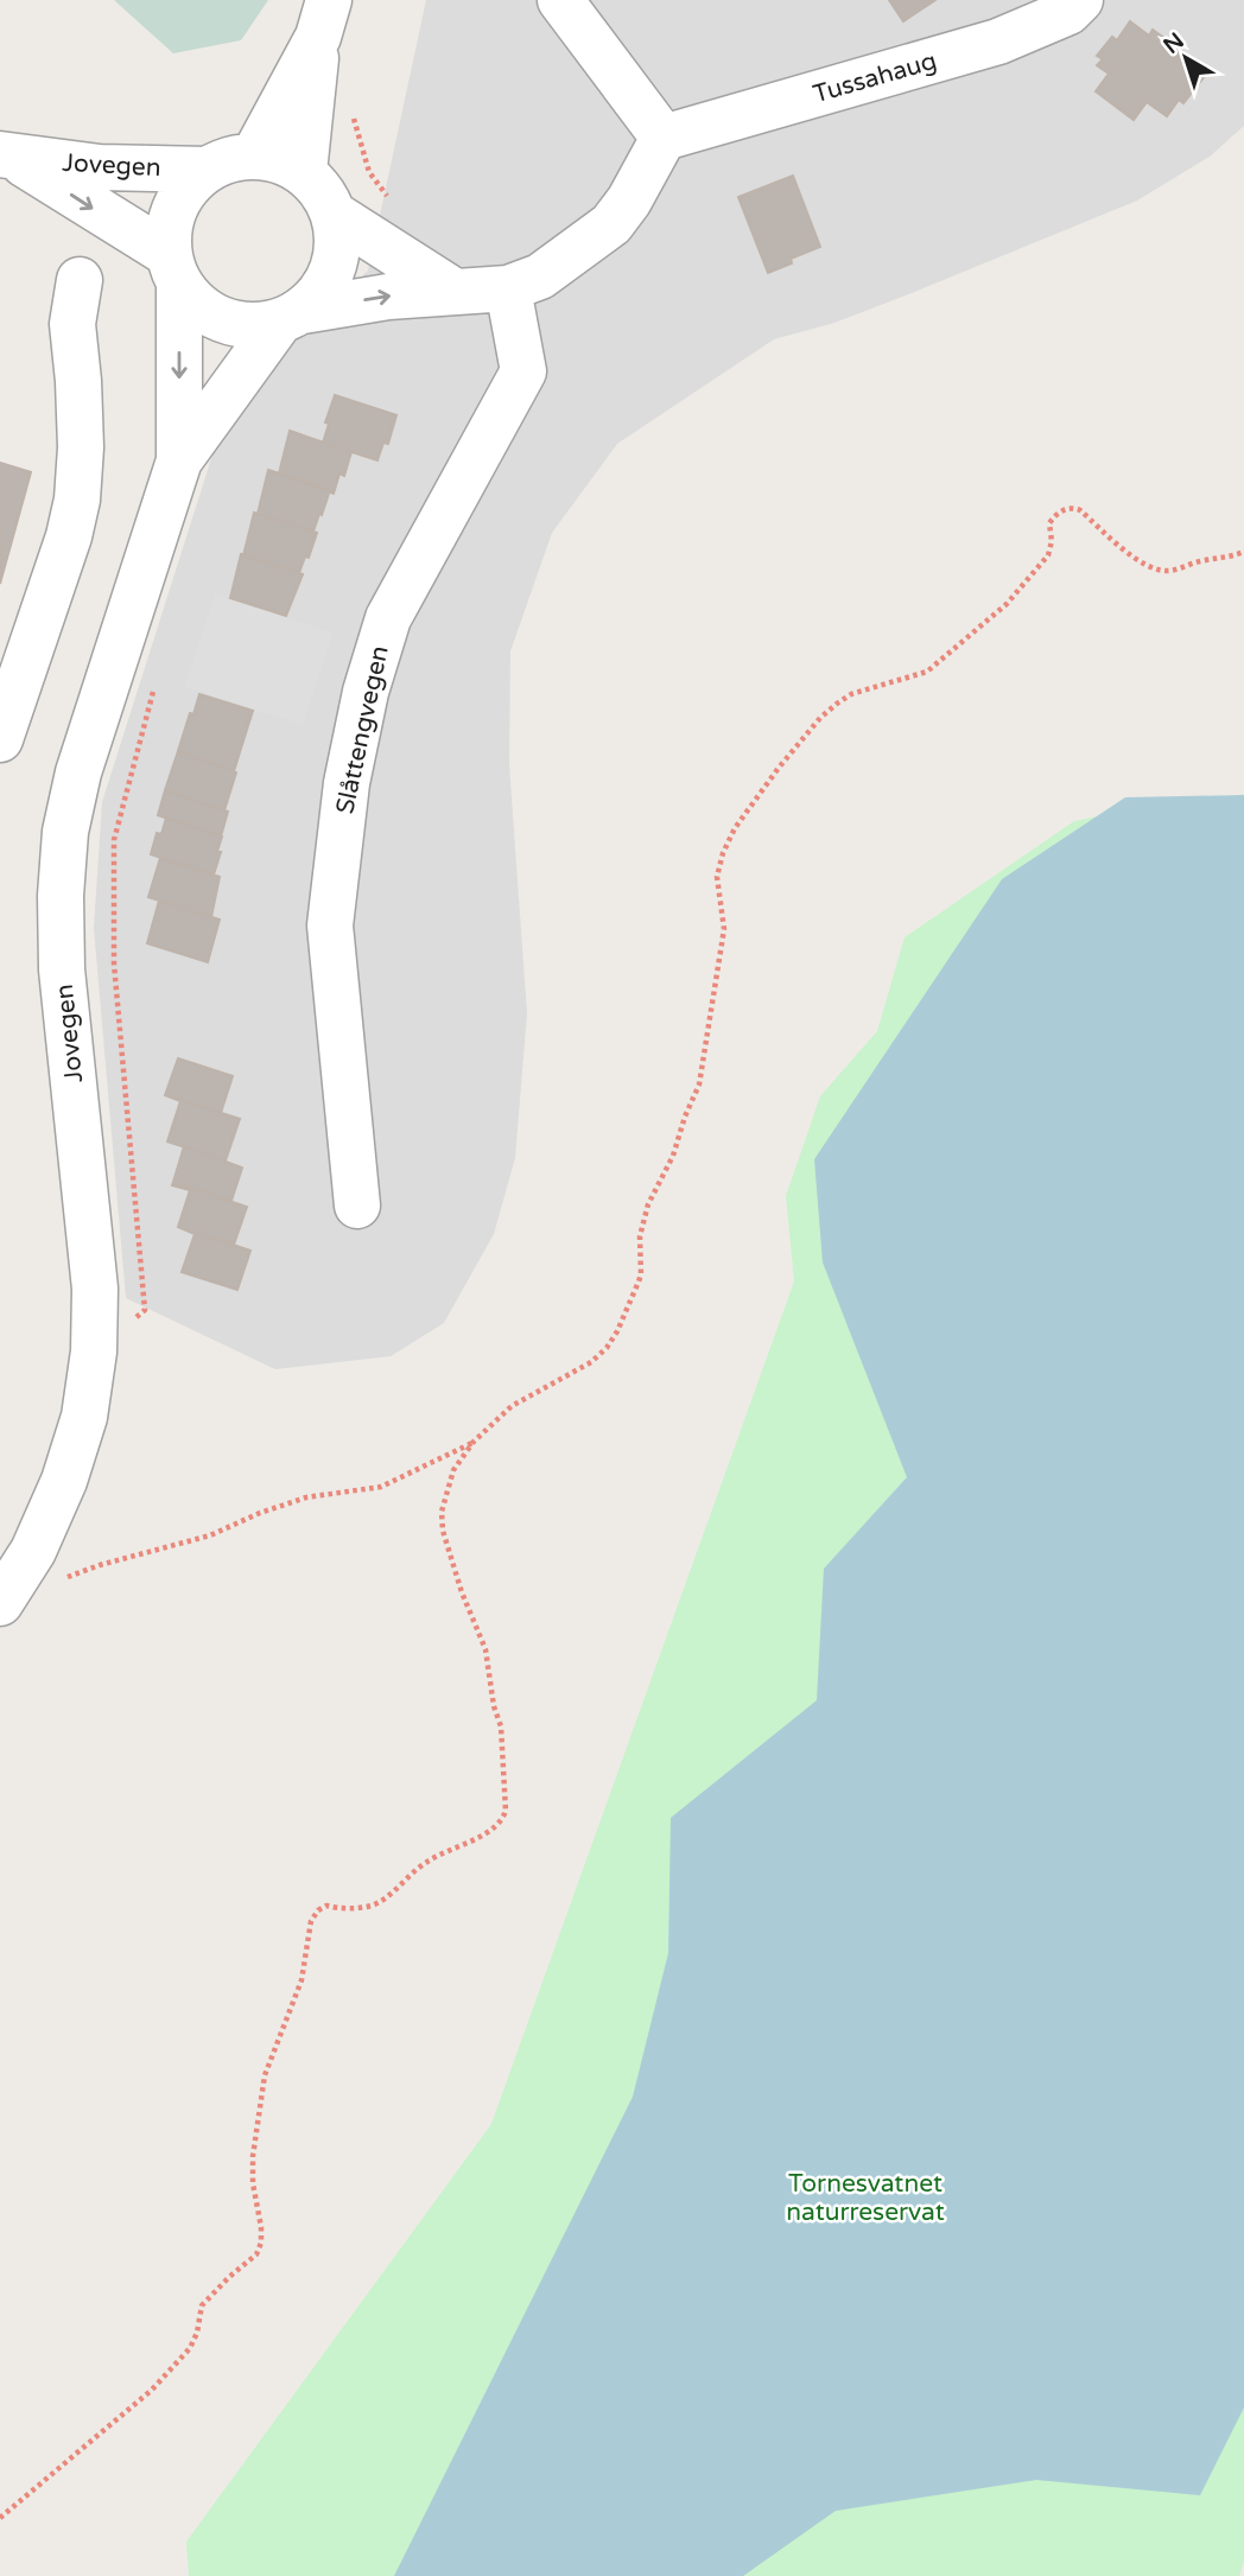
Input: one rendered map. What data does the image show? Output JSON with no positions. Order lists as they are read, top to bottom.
{
  "streets": {
    "street": ["Tussahaug", "Jovegen", "Slåttengvegen"]
  },
  "parks": ["Tornesvatnet naturreservat"],
  "north": "top left"
}
